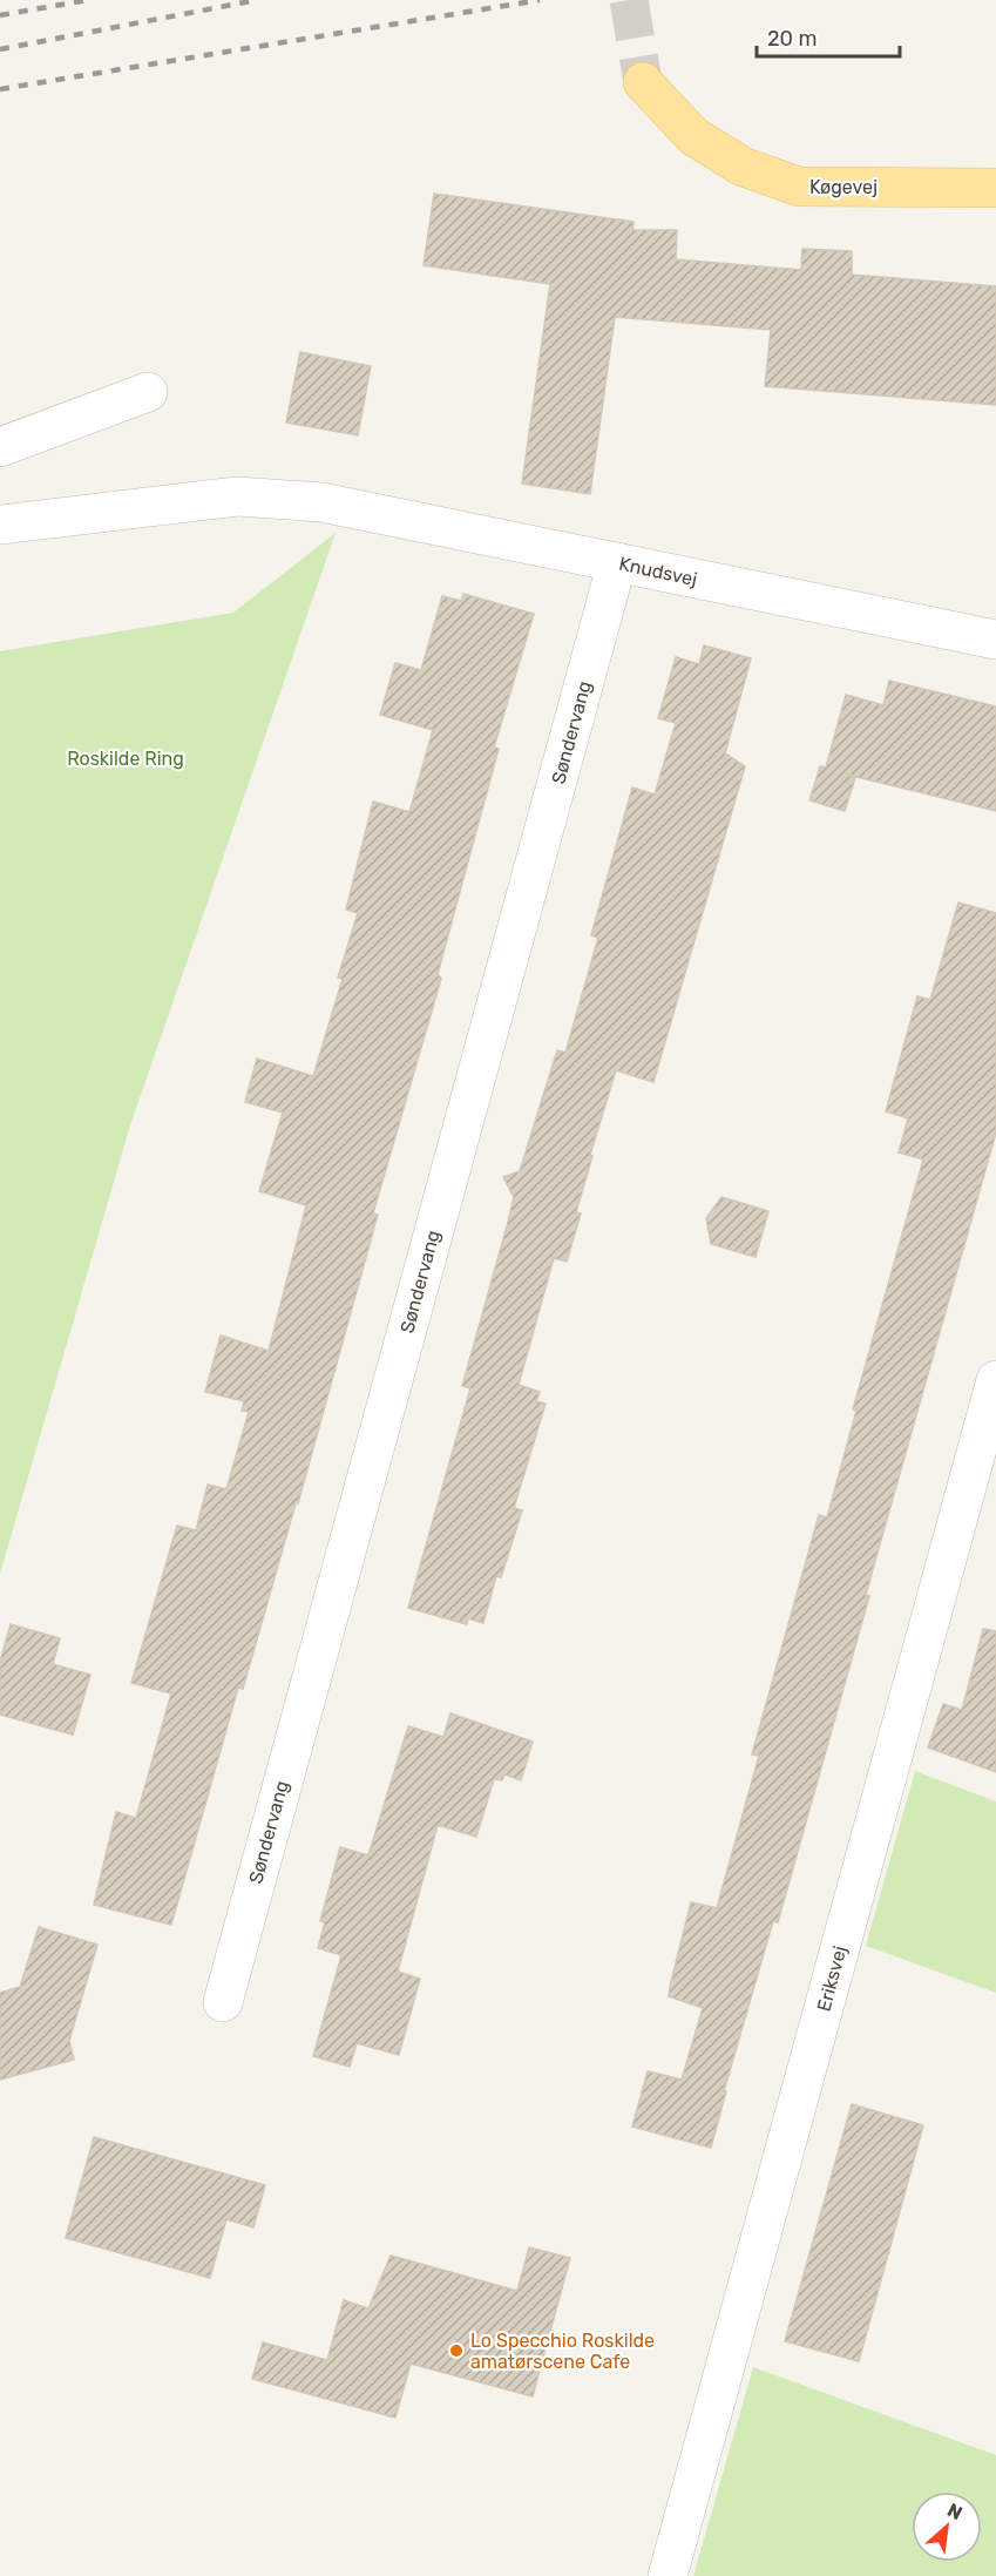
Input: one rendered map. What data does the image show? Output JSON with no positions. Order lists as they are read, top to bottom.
{
  "streets": {
    "main road": ["Køgevej"],
    "street": ["Knudsvej", "Søndervang", "Eriksvej"]
  },
  "crossings": [
    ["Knudsvej", "Søndervang"]
  ],
  "parks": ["Roskilde Ring"],
  "places": ["Lo Specchio Roskilde amatørscene Cafe"],
  "scale_bar": "20 m",
  "north": "top right"
}
